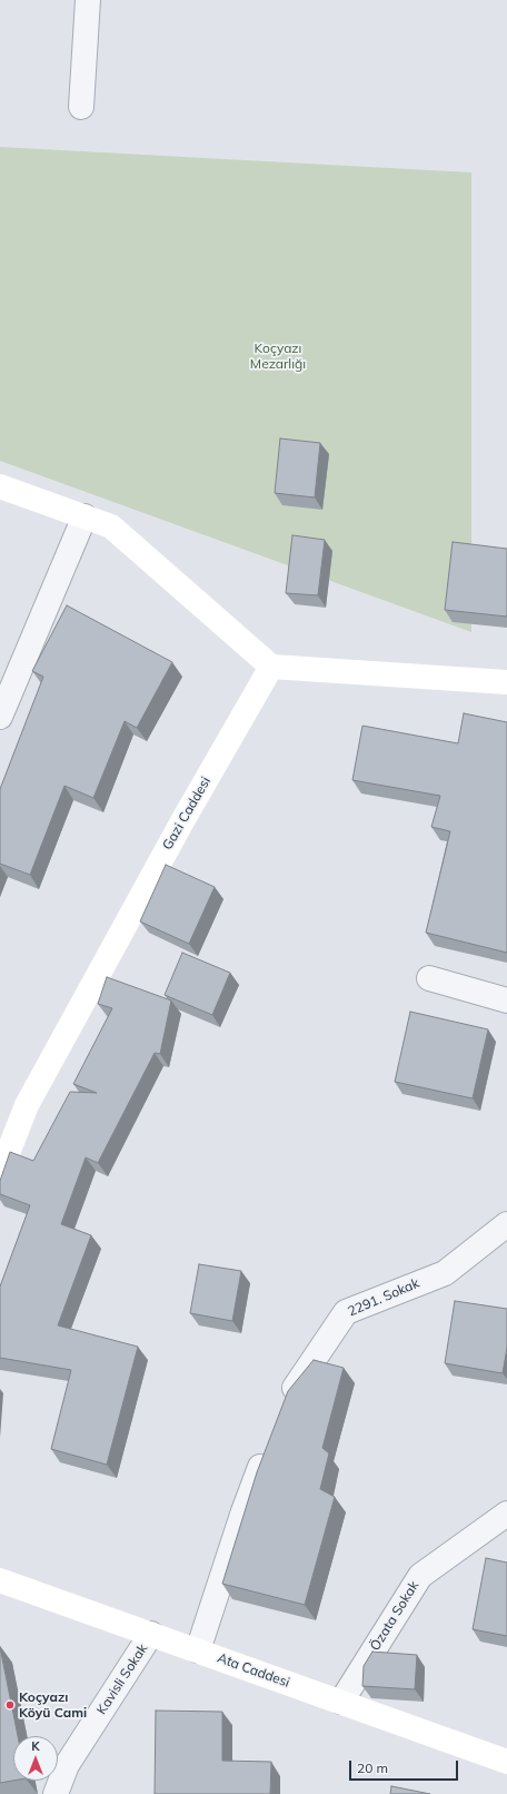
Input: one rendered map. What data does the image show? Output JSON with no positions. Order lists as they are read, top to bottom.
{
  "streets": {
    "street": [
      "Gazi Caddesi",
      "2291. Sokak",
      "Özata Sokak",
      "Ata Caddesi",
      "Kavisli Sokak"
    ]
  },
  "crossings": [
    ["Özata Sokak", "Ata Caddesi"],
    ["Ata Caddesi", "Kavisli Sokak"]
  ],
  "parks": ["Koçyazı Mezarlığı"],
  "places": ["Koçyazı Köyü Cami"],
  "scale_bar": "20 m",
  "north": "top"
}
